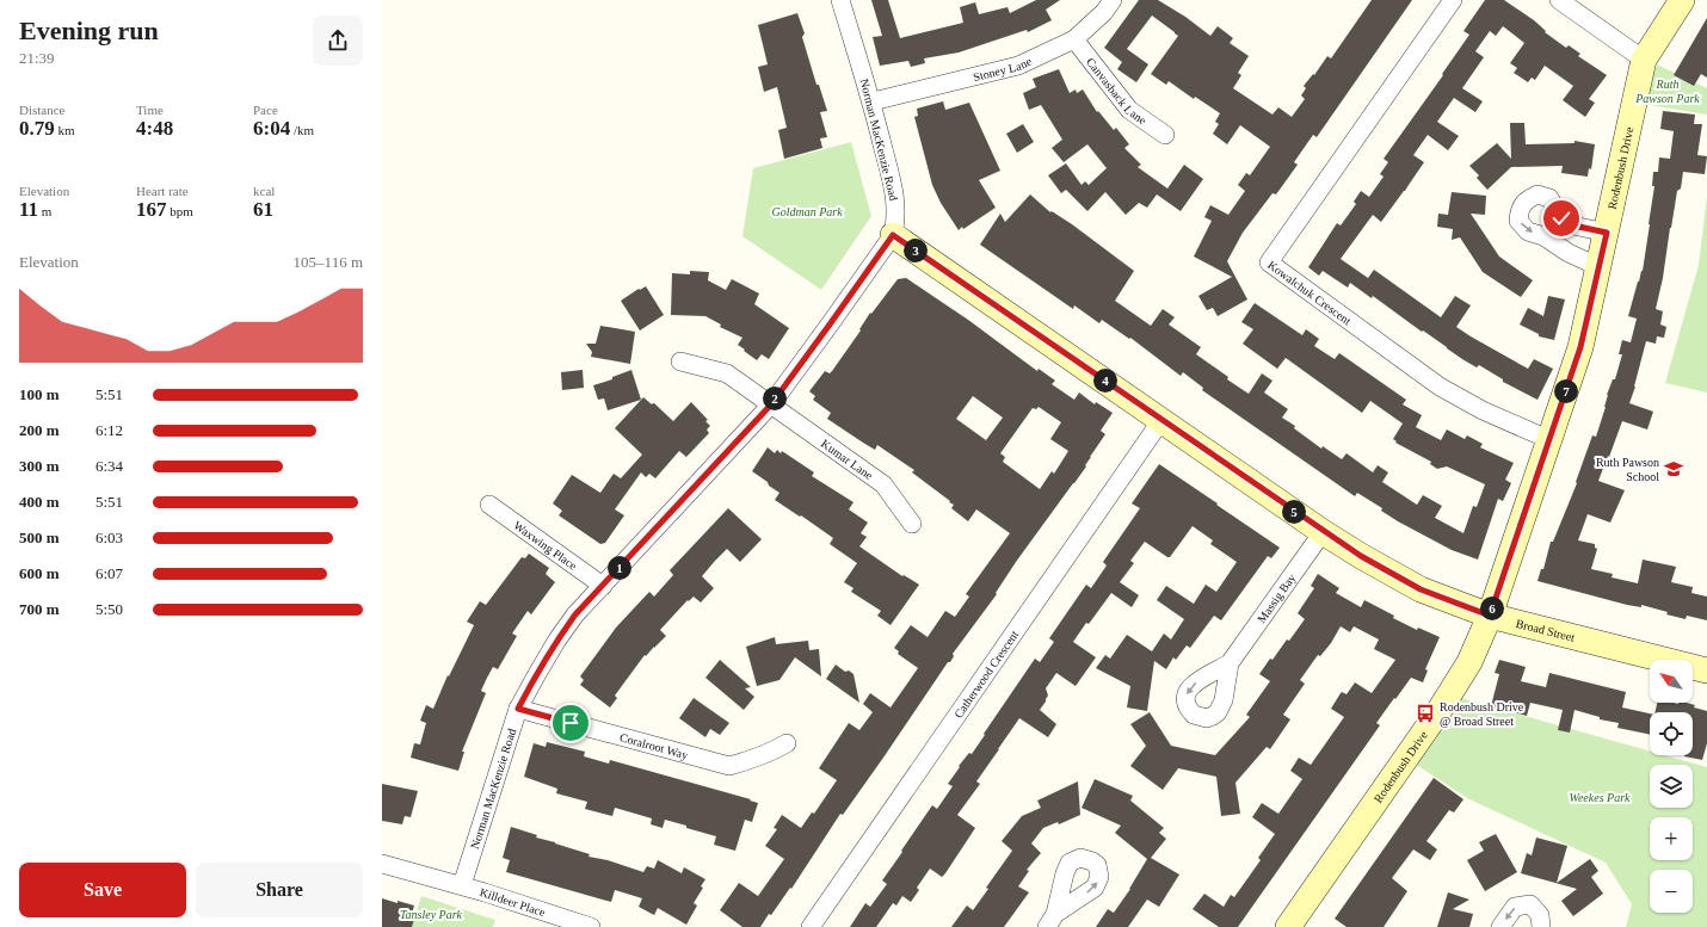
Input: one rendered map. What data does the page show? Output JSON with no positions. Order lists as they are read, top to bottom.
{
  "streets": {
    "street": [
      "Stoney Lane",
      "Canvasback Lane",
      "Norman MacKenzie Road",
      "Rodenbush Drive",
      "Kowalchuk Crescent",
      "Kumar Lane",
      "Waxwing Place",
      "Massig Bay",
      "Broad Street",
      "Catherwood Crescent",
      "Coralroot Way",
      "Killdeer Place"
    ]
  },
  "crossings": [
    ["Stoney Lane", "Canvasback Lane"],
    ["Stoney Lane", "Norman MacKenzie Road"],
    ["Norman MacKenzie Road", "Kumar Lane"],
    ["Norman MacKenzie Road", "Waxwing Place"],
    ["Norman MacKenzie Road", "Broad Street"],
    ["Norman MacKenzie Road", "Coralroot Way"],
    ["Norman MacKenzie Road", "Killdeer Place"],
    ["Rodenbush Drive", "Kowalchuk Crescent"],
    ["Rodenbush Drive", "Broad Street"],
    ["Massig Bay", "Broad Street"],
    ["Broad Street", "Catherwood Crescent"]
  ],
  "parks": [
    "Ruth Pawson Park",
    "Goldman Park",
    "Weekes Park",
    "Tansley Park"
  ],
  "places": {
    "school or university": ["Ruth Pawson School"],
    "bus stop": ["Rodenbush Drive @ Broad Street"]
  },
  "north": "top left",
  "page": {
    "heading": ["Evening run", "21:39"],
    "stats": [
      ["Distance", "0.79 km"],
      ["Time", "4:48"],
      ["Pace", "6:04 /km"],
      ["Elevation", "11 m"],
      ["Heart rate", "167 bpm"],
      ["kcal", "61"]
    ],
    "pins": [
      "3",
      "4",
      "7",
      "2",
      "5",
      "1",
      "6"
    ],
    "chart": ["Elevation", "105–116 m"],
    "list": [
      {
        "name": "100 m",
        "note": "5:51"
      },
      {
        "name": "200 m",
        "note": "6:12"
      },
      {
        "name": "300 m",
        "note": "6:34"
      },
      {
        "name": "400 m",
        "note": "5:51"
      },
      {
        "name": "500 m",
        "note": "6:03"
      },
      {
        "name": "600 m",
        "note": "6:07"
      },
      {
        "name": "700 m",
        "note": "5:50"
      }
    ],
    "map_buttons": ["+", "−"],
    "buttons": ["Save", "Share"]
  }
}
